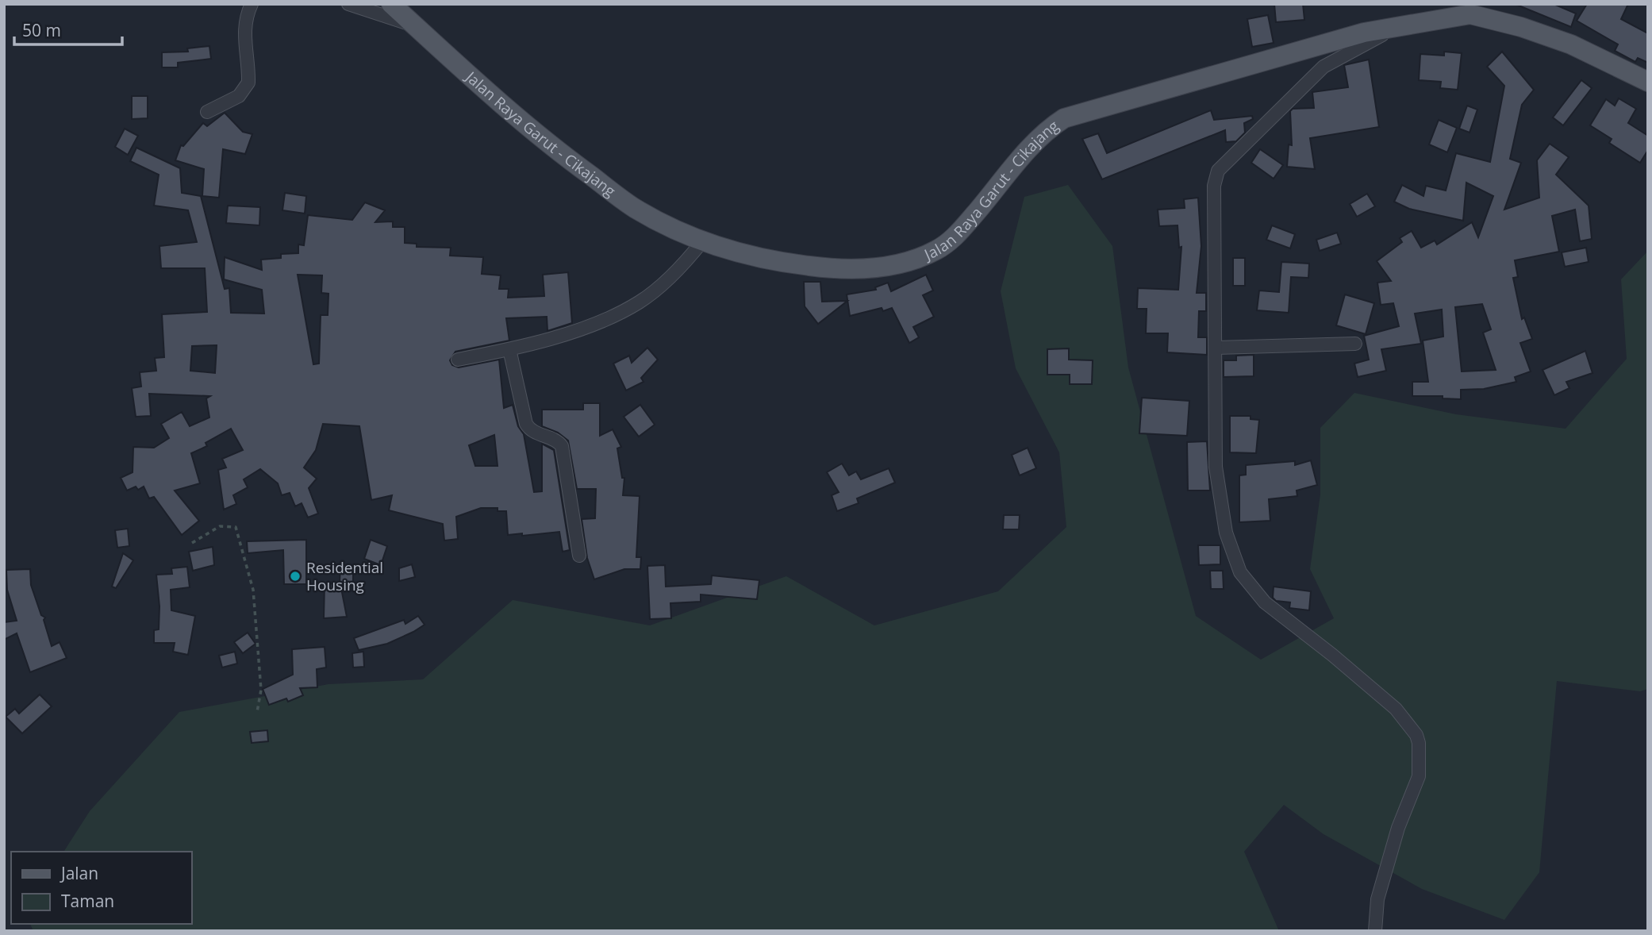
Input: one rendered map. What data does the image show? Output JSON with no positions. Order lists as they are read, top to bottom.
{
  "streets": {
    "main road": ["Jalan Raya Garut - Cikajang"]
  },
  "places": ["Residential Housing"],
  "legend": ["Jalan", "Taman"],
  "scale_bar": "50 m"
}
